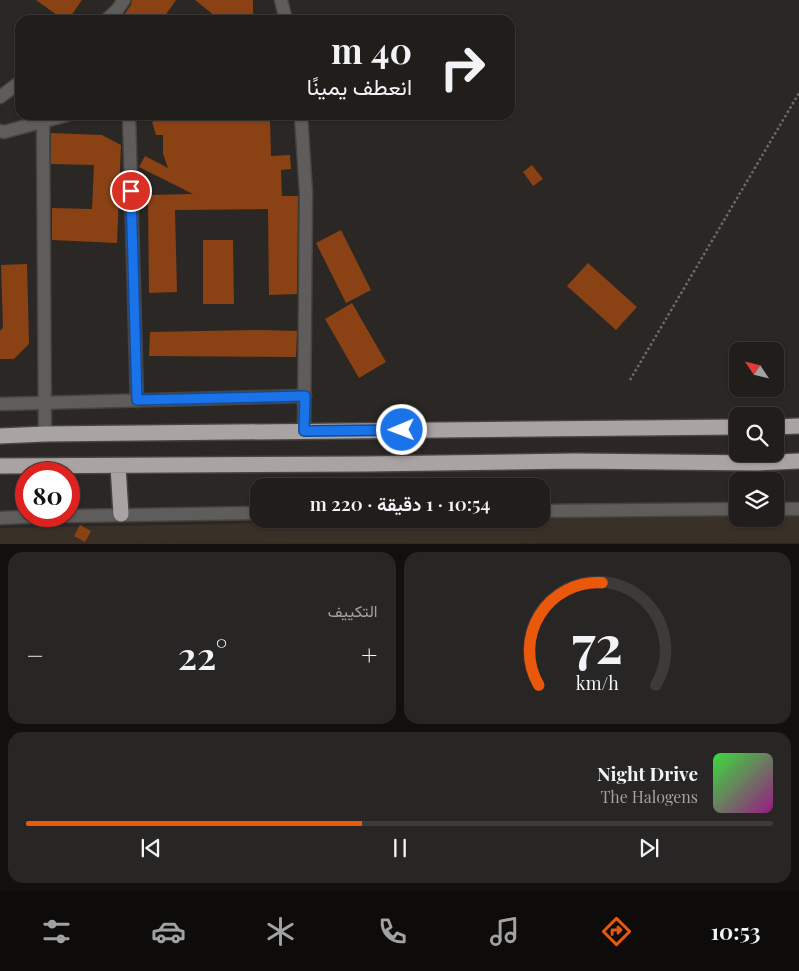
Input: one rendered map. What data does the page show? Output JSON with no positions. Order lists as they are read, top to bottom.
{
  "north": "top left",
  "page": {
    "turn": ["40 m", "انعطف يمينًا"],
    "limit": "80",
    "trip": "10:54 · 1 دقيقة · 220 m",
    "tile": "التكييف",
    "heat": ["−", "22°", "+"],
    "song": ["Night Drive", "The Halogens"],
    "tabs": "10:53",
    "gauge": ["72", "km/h"]
  }
}
